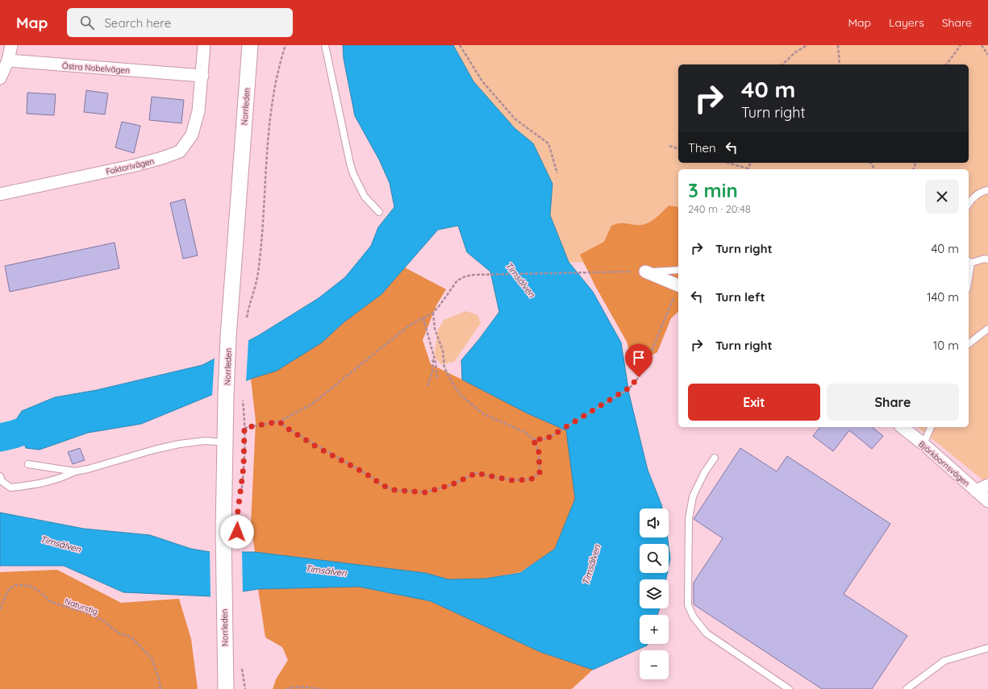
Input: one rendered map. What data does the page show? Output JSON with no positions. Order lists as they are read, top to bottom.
{
  "streets": {
    "street": [
      "Östra Nobelvägen",
      "Norrleden",
      "Faktorivägen",
      "Björkbornsvägen"
    ],
    "path": ["Naturstig"]
  },
  "crossings": [
    ["Östra Nobelvägen", "Faktorivägen"]
  ],
  "water": ["Timsälven"],
  "page": {
    "header": "Map",
    "search": "Search here",
    "nav": ["Map", "Layers", "Share"],
    "turn": ["40 m", "Turn right"],
    "then": "Then",
    "heading": ["3 min", "240 m · 20:48"],
    "list": [
      {
        "name": "Turn right",
        "value": "40 m"
      },
      {
        "name": "Turn left",
        "value": "140 m"
      },
      {
        "name": "Turn right",
        "value": "10 m"
      }
    ],
    "buttons": ["Exit", "Share"],
    "map_buttons": ["+", "−"]
  }
}
